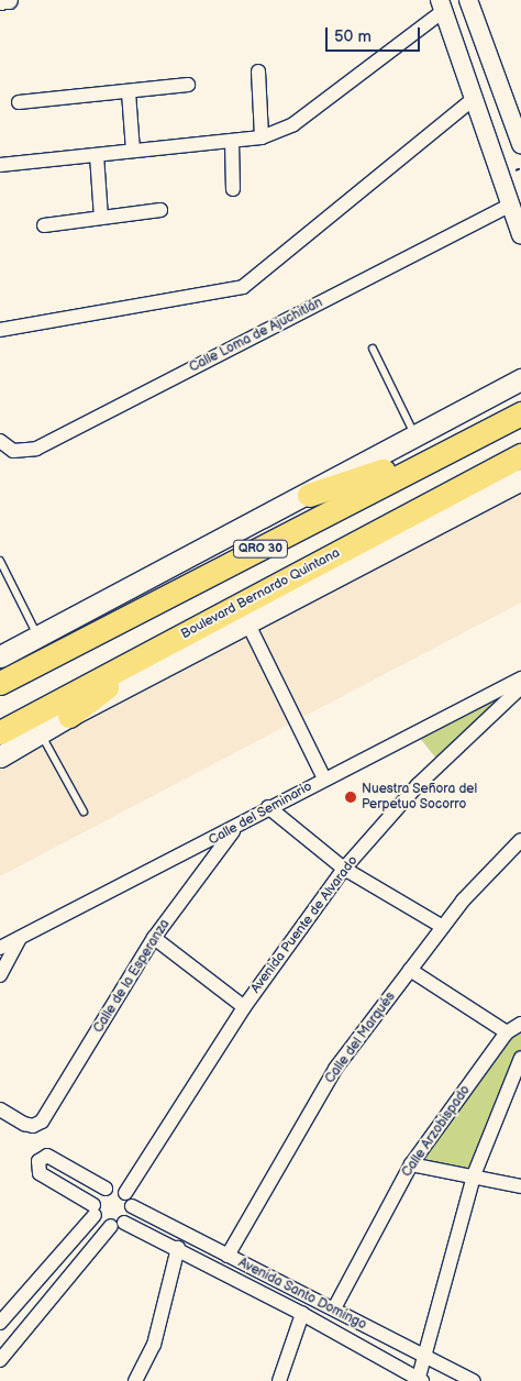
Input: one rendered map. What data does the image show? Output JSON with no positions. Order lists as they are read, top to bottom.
{
  "streets": {
    "highway": ["QRO 30", "Boulevard Bernardo Quintana"],
    "street": [
      "Calle Loma de Ajuchitlán",
      "Calle del Seminario",
      "Avenida Puente de Alvarado",
      "Calle de la Esperanza",
      "Calle del Marqués",
      "Calle Arzobispado",
      "Avenida Santo Domingo"
    ]
  },
  "crossings": [
    ["Calle del Seminario", "Calle de la Esperanza"],
    ["Avenida Puente de Alvarado", "Avenida Santo Domingo"],
    ["Calle del Marqués", "Avenida Santo Domingo"],
    ["Calle Arzobispado", "Avenida Santo Domingo"]
  ],
  "places": ["Nuestra Señora del Perpetuo Socorro"],
  "scale_bar": "50 m"
}
